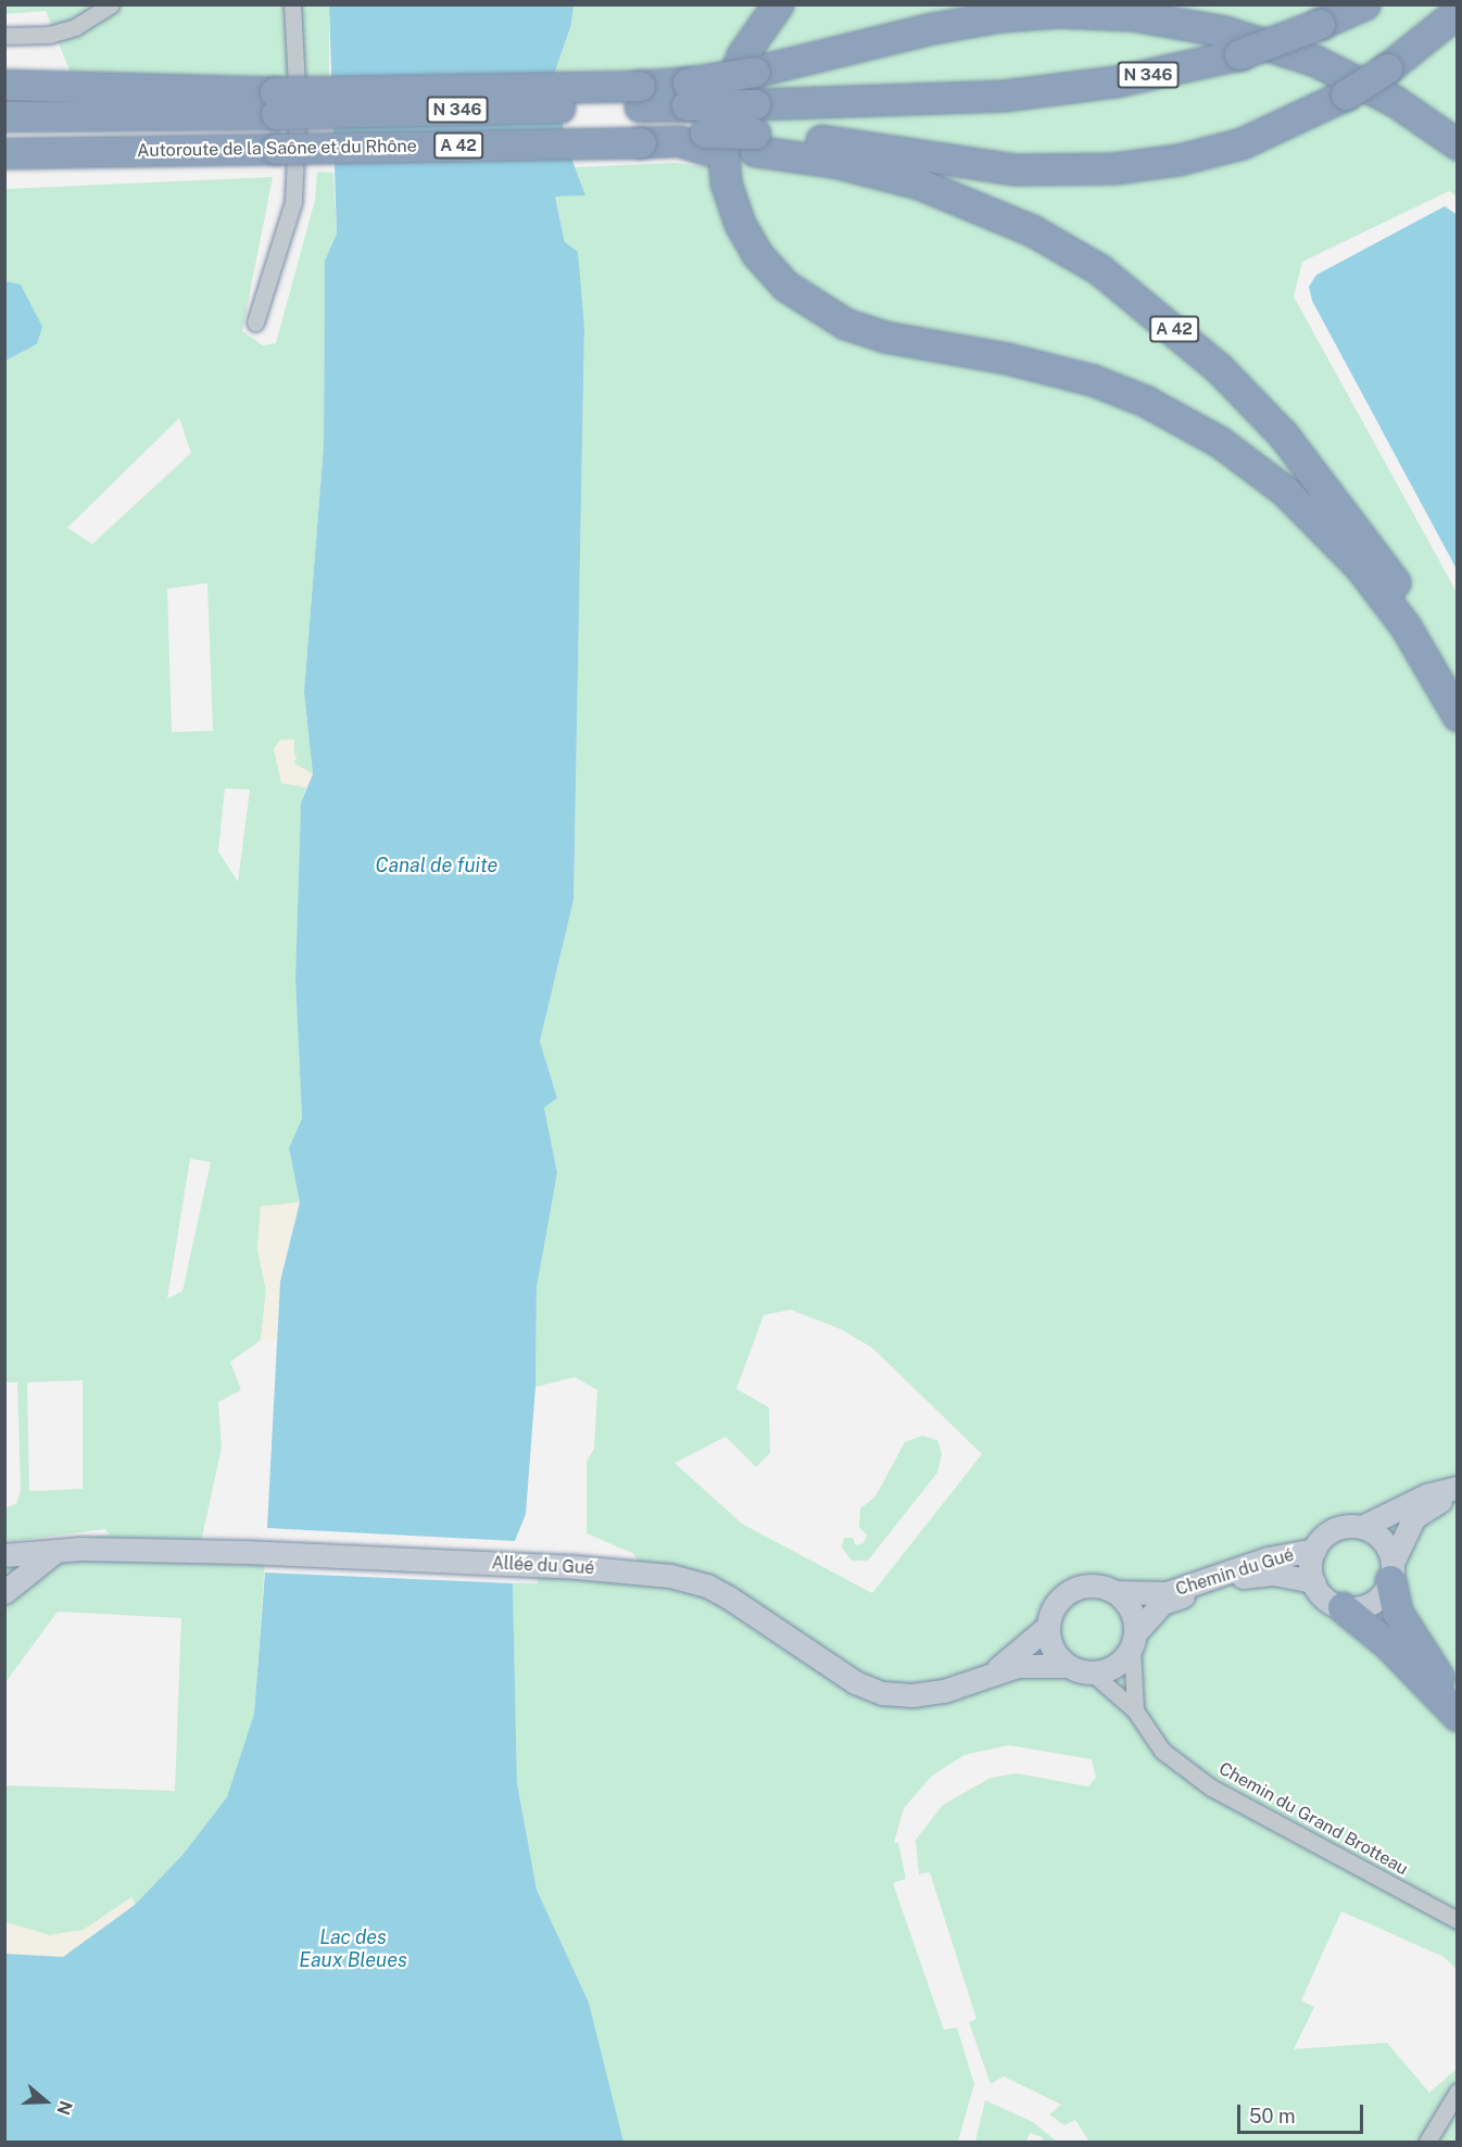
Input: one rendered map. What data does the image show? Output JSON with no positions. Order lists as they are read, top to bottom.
{
  "streets": {
    "highway": ["N 346", "A 42", "Autoroute de la Saône et du Rhône"],
    "street": ["Allée du Gué", "Chemin du Gué", "Chemin du Grand Brotteau"]
  },
  "crossings": [
    ["Allée du Gué", "Chemin du Gué"],
    ["Allée du Gué", "Chemin du Grand Brotteau"],
    ["Chemin du Gué", "Chemin du Grand Brotteau"]
  ],
  "water": ["Canal de fuite", "Lac des Eaux Bleues"],
  "scale_bar": "50 m",
  "north": "right"
}
